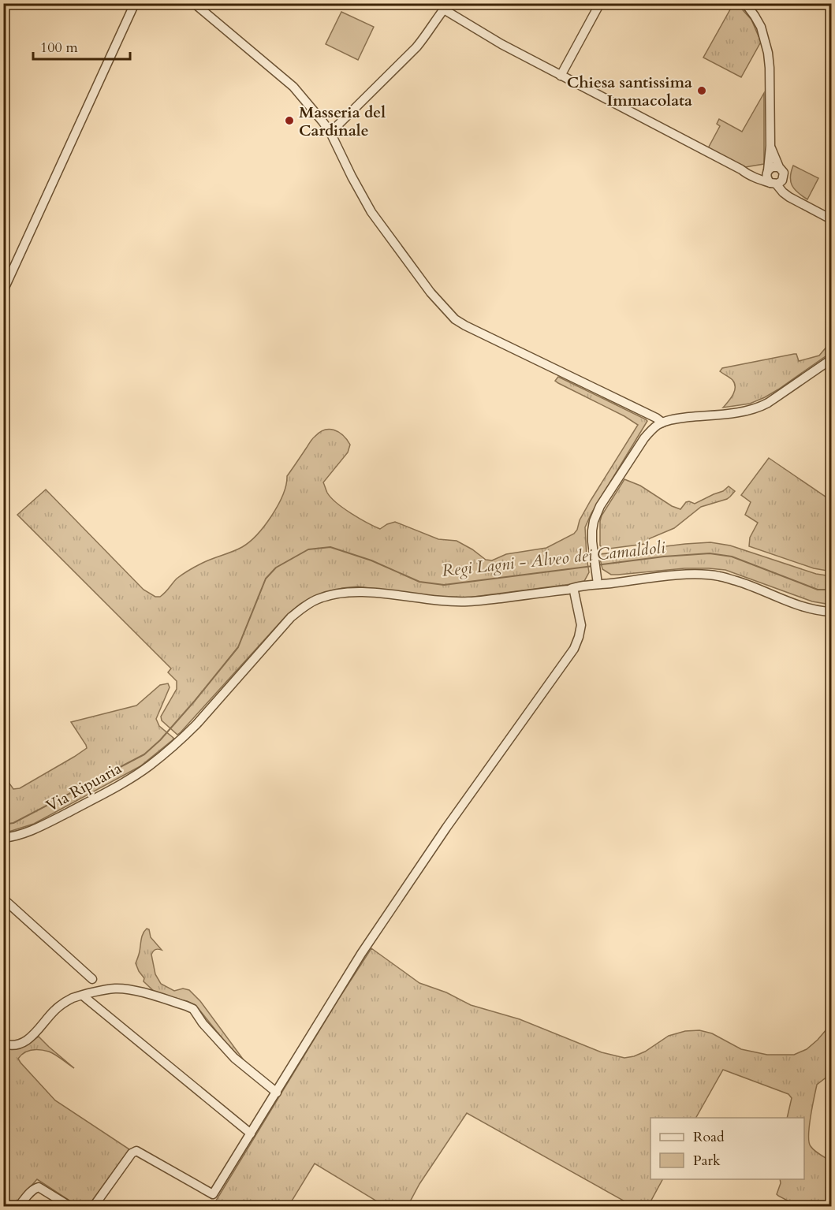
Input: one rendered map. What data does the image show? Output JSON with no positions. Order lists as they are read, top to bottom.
{
  "streets": {
    "street": ["Via Ripuaria"]
  },
  "water": ["Regi Lagni - Alveo dei Camaldoli"],
  "places": ["Chiesa santissima Immacolata", "Masseria del Cardinale"],
  "legend": ["Road", "Park"],
  "scale_bar": "100 m"
}
